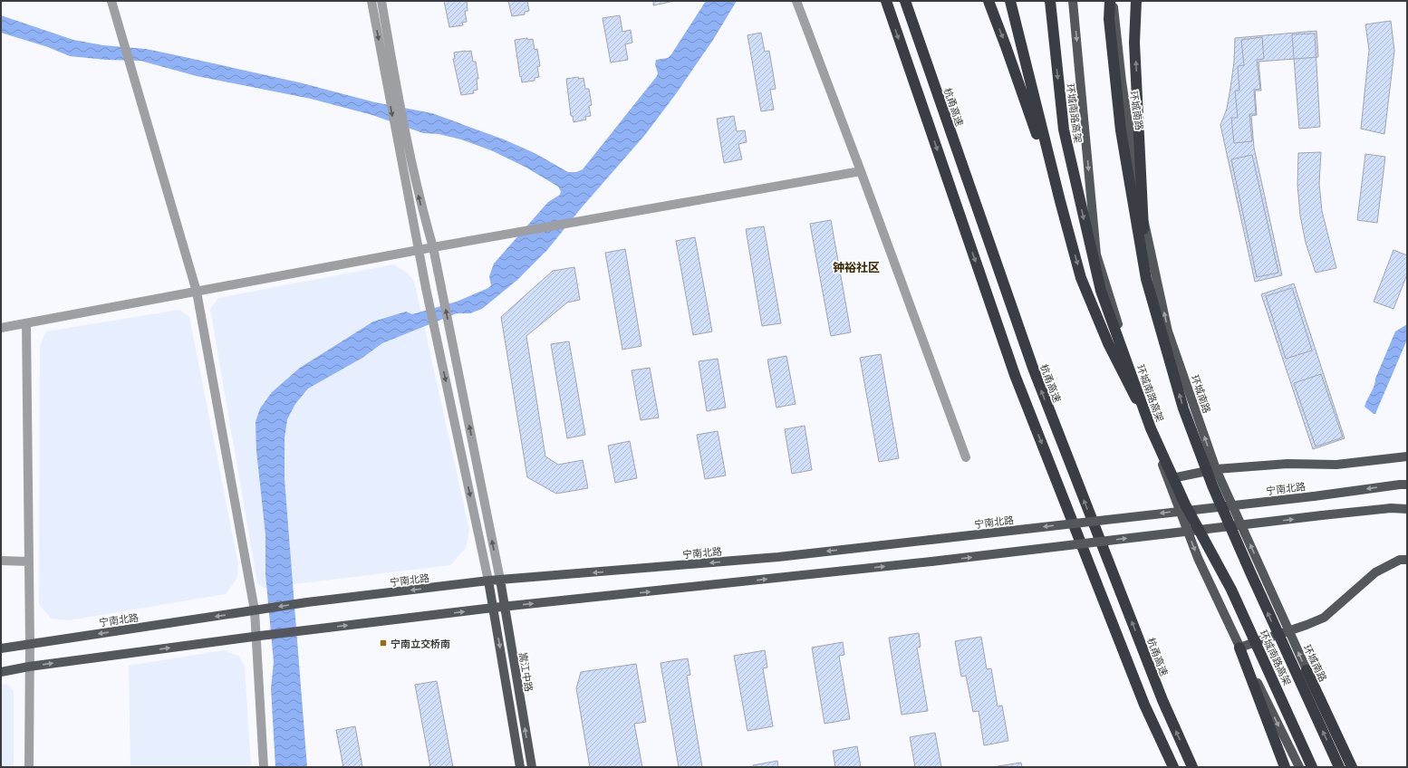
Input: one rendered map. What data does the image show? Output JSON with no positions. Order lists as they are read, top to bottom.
{
  "streets": {
    "highway": ["杭甬高速", "环城南路高架"],
    "main road": ["环城南路", "宁南北路", "嵩江中路"]
  },
  "crossings": [
    ["环城南路", "环城南路高架"],
    ["宁南北路", "嵩江中路"]
  ],
  "districts": ["钟裕社区"],
  "places": {
    "transit": ["宁南立交桥南"]
  }
}
